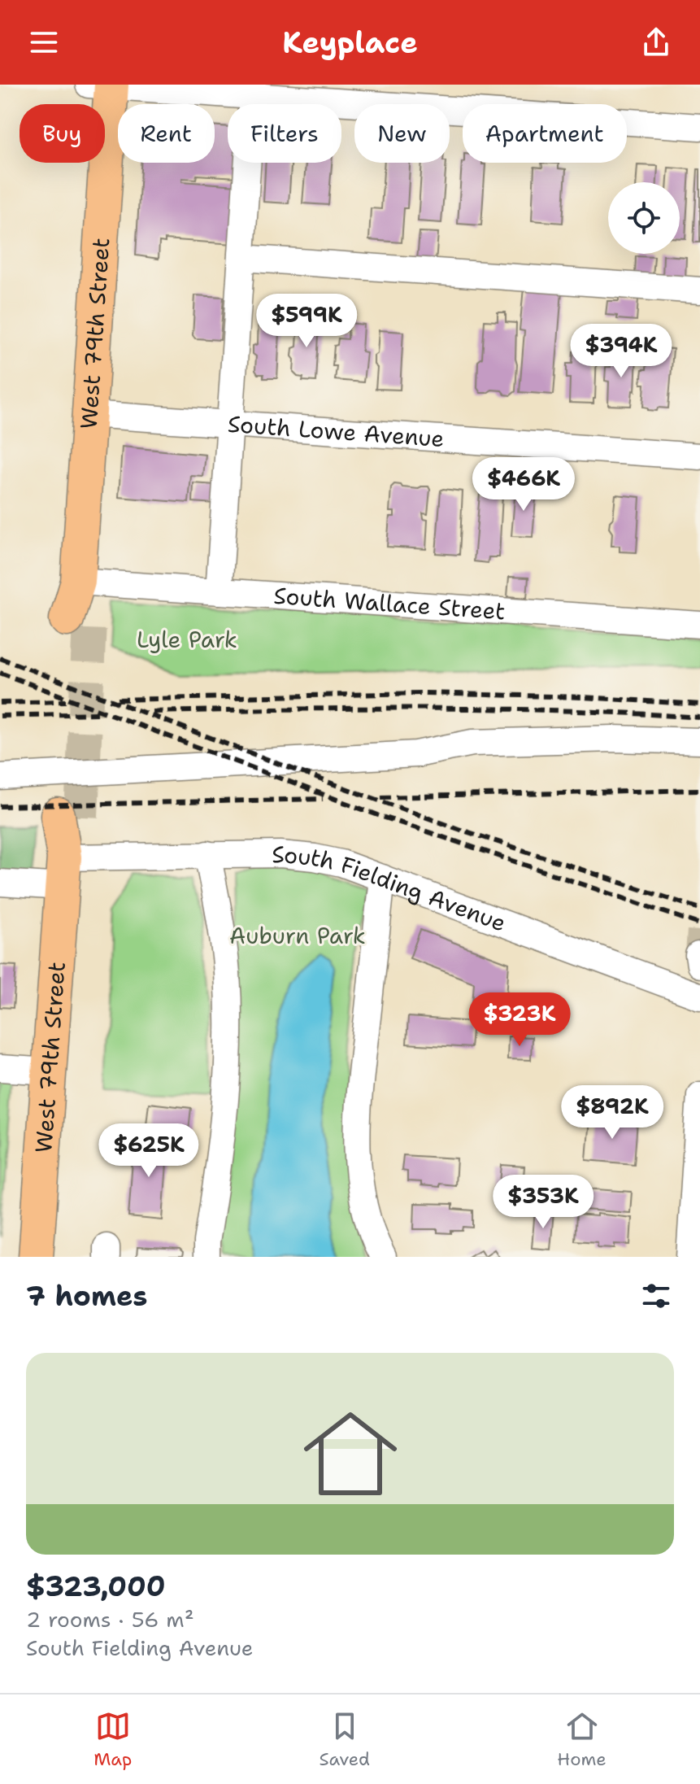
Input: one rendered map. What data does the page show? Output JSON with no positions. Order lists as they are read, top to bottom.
{
  "streets": {
    "main road": ["West 79th Street"],
    "street": ["South Lowe Avenue", "South Wallace Street", "South Fielding Avenue"]
  },
  "crossings": [
    ["West 79th Street", "South Lowe Avenue"],
    ["West 79th Street", "South Wallace Street"],
    ["West 79th Street", "South Fielding Avenue"]
  ],
  "parks": ["Lyle Park", "Auburn Park"],
  "page": {
    "header": "Keyplace",
    "chip": [
      "Buy",
      "Rent",
      "Filters",
      "New",
      "Apartment"
    ],
    "price": [
      "$599K",
      "$394K",
      "$466K",
      "$323K",
      "$892K",
      "$625K",
      "$353K"
    ],
    "heading": "7 homes",
    "list": [
      {
        "name": "$323,000",
        "note": "2 rooms · 56 m² · South Fielding Avenue"
      }
    ],
    "tabs": ["Map", "Saved", "Home"]
  }
}
